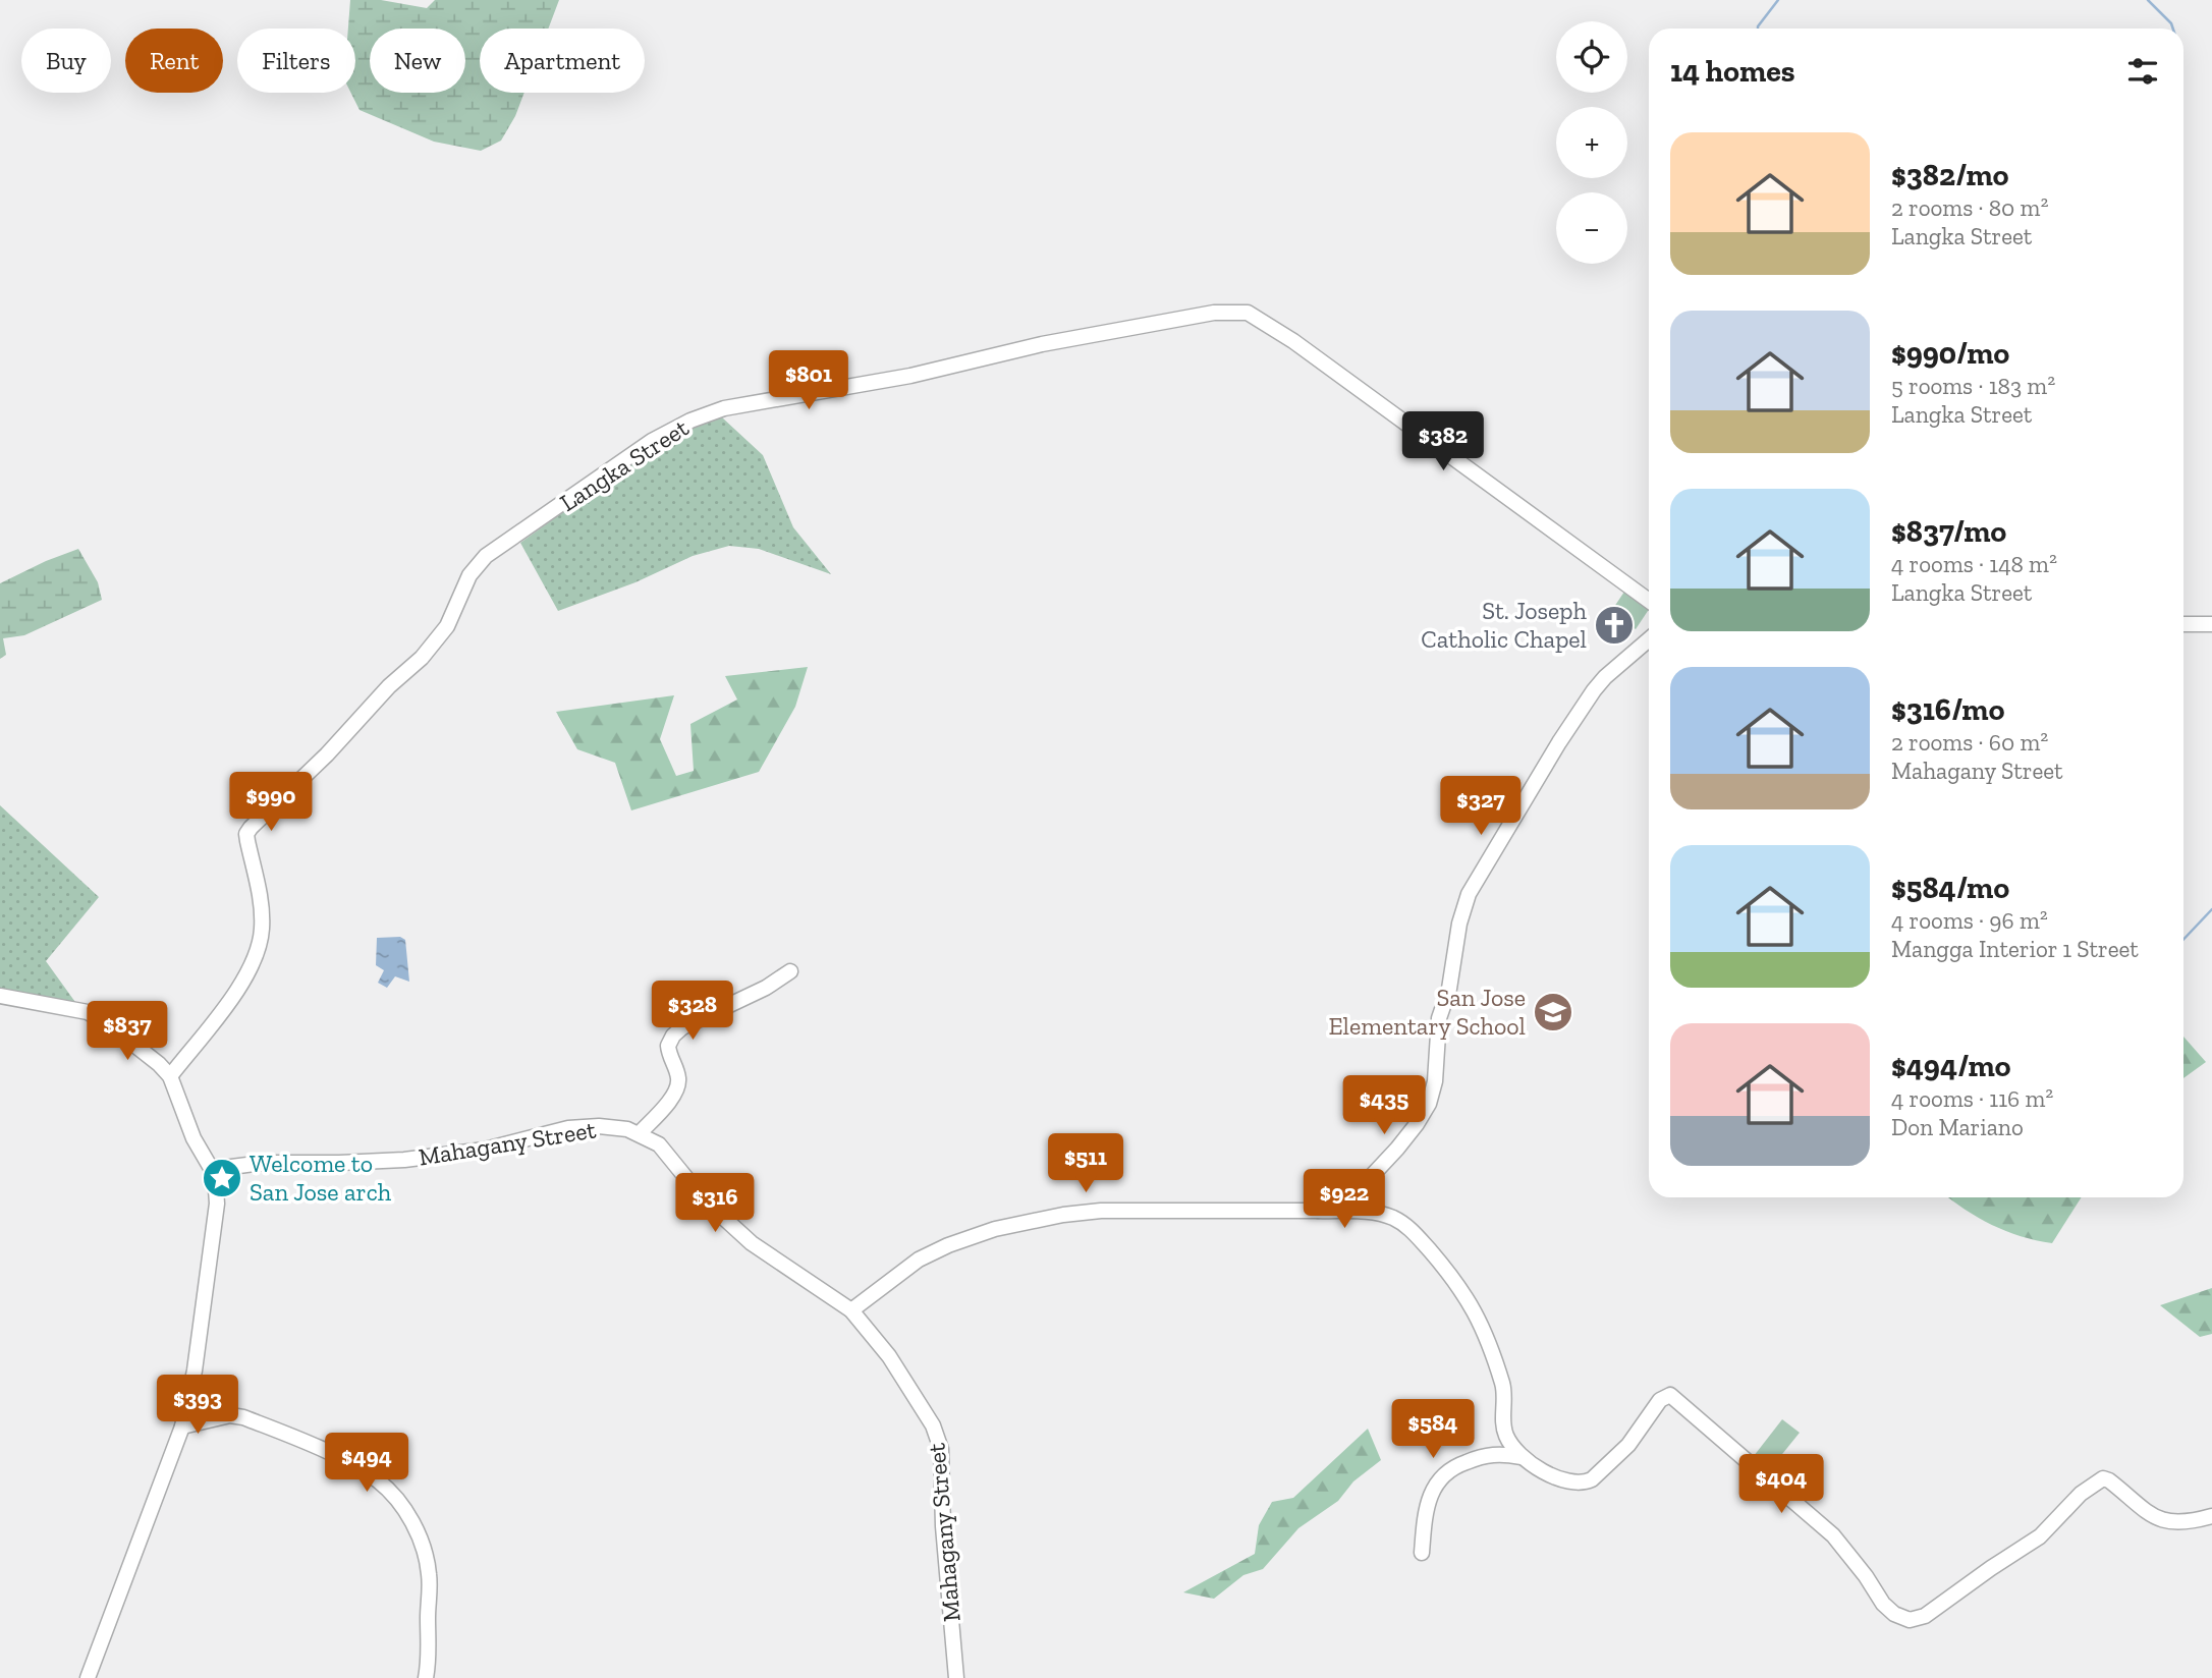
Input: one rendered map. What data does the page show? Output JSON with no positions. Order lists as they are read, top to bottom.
{
  "streets": {
    "street": ["Langka Street", "Mahagany Street"]
  },
  "places": {
    "church": ["St. Joseph Catholic Chapel"],
    "school or university": ["San Jose Elementary School"],
    "place": ["Welcome to San Jose arch"]
  },
  "page": {
    "map_buttons": ["+", "−"],
    "chip": [
      "Buy",
      "Rent",
      "Filters",
      "New",
      "Apartment"
    ],
    "heading": "14 homes",
    "list": [
      {
        "name": "$382/mo",
        "note": "2 rooms · 80 m² · Langka Street"
      },
      {
        "name": "$990/mo",
        "note": "5 rooms · 183 m² · Langka Street"
      },
      {
        "name": "$837/mo",
        "note": "4 rooms · 148 m² · Langka Street"
      },
      {
        "name": "$316/mo",
        "note": "2 rooms · 60 m² · Mahagany Street"
      },
      {
        "name": "$584/mo",
        "note": "4 rooms · 96 m² · Mangga Interior 1 Street"
      },
      {
        "name": "$494/mo",
        "note": "4 rooms · 116 m² · Don Mariano"
      }
    ],
    "price": [
      "$801",
      "$382",
      "$990",
      "$327",
      "$328",
      "$837",
      "$435",
      "$511",
      "$922",
      "$316",
      "$393",
      "$584",
      "$494",
      "$404"
    ]
  }
}
